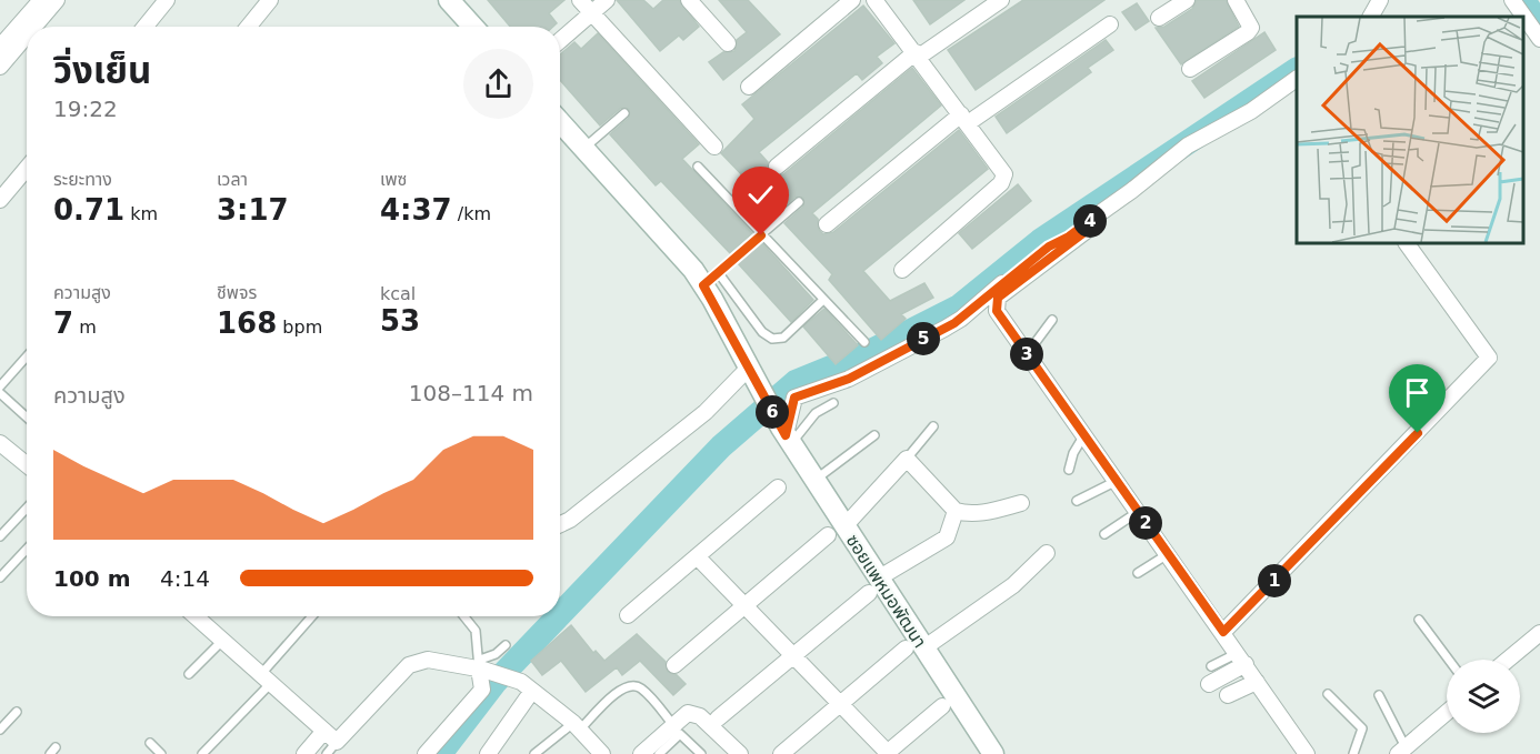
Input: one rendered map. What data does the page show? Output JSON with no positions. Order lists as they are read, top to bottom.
{
  "streets": {
    "street": ["ซอยแพหมอพัฒนา"]
  },
  "page": {
    "heading": ["วิ่งเย็น", "19:22"],
    "stats": [
      ["ระยะทาง", "0.71 km"],
      ["เวลา", "3:17"],
      ["เพซ", "4:37 /km"],
      ["ความสูง", "7 m"],
      ["ชีพจร", "168 bpm"],
      ["kcal", "53"]
    ],
    "pins": [
      "4",
      "5",
      "3",
      "6",
      "2",
      "1"
    ],
    "chart": ["ความสูง", "108–114 m"],
    "list": [
      {
        "name": "100 m",
        "note": "4:14"
      }
    ]
  }
}
